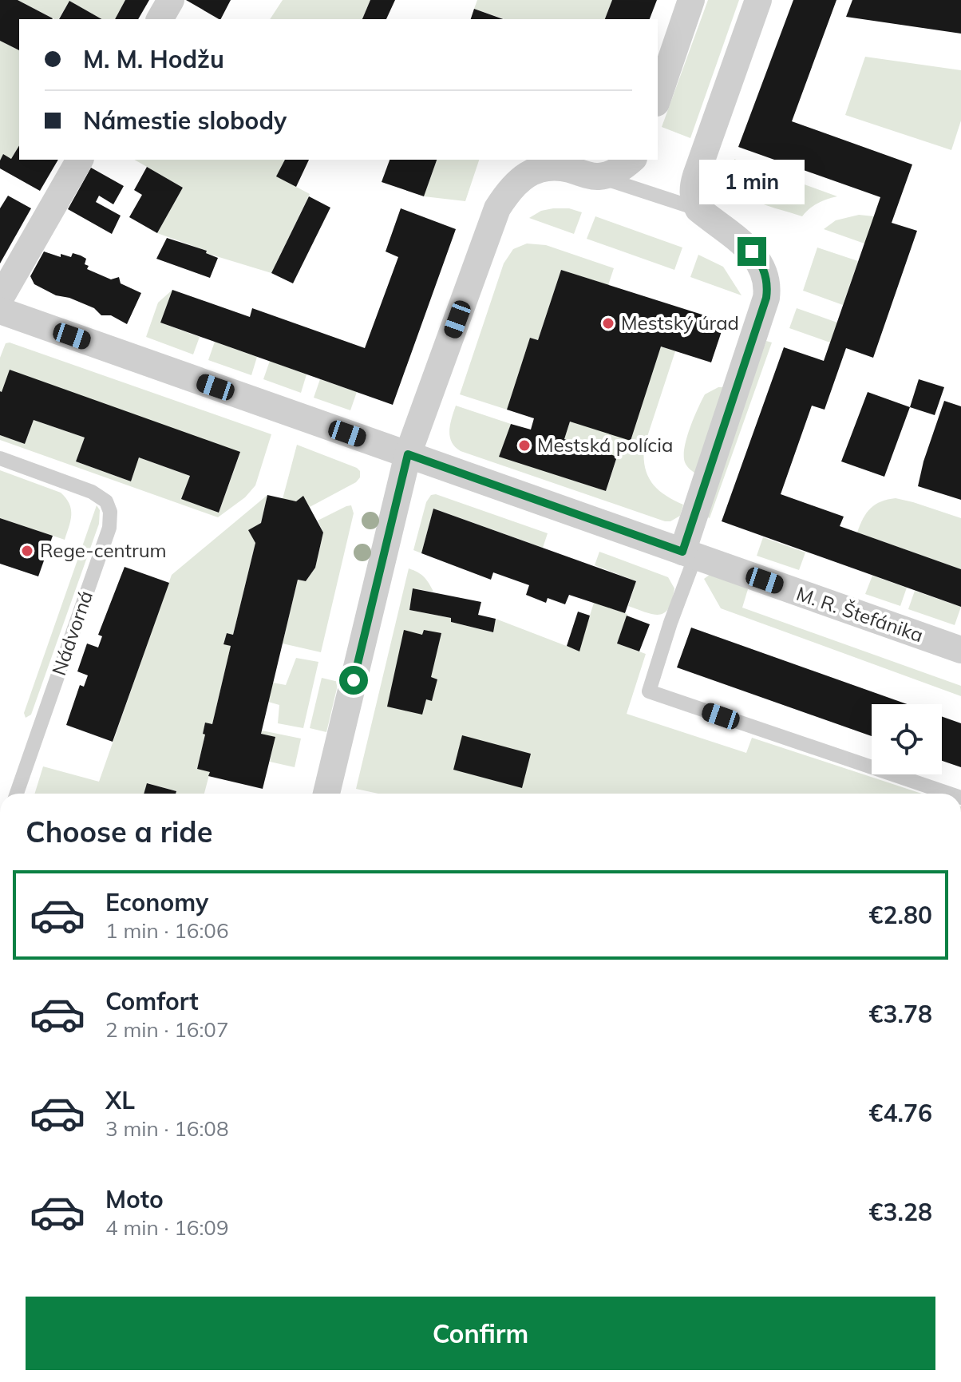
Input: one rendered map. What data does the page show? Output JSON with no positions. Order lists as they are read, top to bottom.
{
  "streets": {
    "street": ["M. R. Štefánika"],
    "lane": ["Nádvorná"]
  },
  "places": ["Mestský úrad", "Mestská polícia", "Rege-centrum"],
  "page": {
    "banner": ["M. M. Hodžu", "Námestie slobody"],
    "bubble": "1 min",
    "heading": "Choose a ride",
    "list": [
      {
        "name": "Economy",
        "note": "1 min · 16:06",
        "value": "€2.80"
      },
      {
        "name": "Comfort",
        "note": "2 min · 16:07",
        "value": "€3.78"
      },
      {
        "name": "XL",
        "note": "3 min · 16:08",
        "value": "€4.76"
      },
      {
        "name": "Moto",
        "note": "4 min · 16:09",
        "value": "€3.28"
      }
    ],
    "buttons": "Confirm"
  }
}
